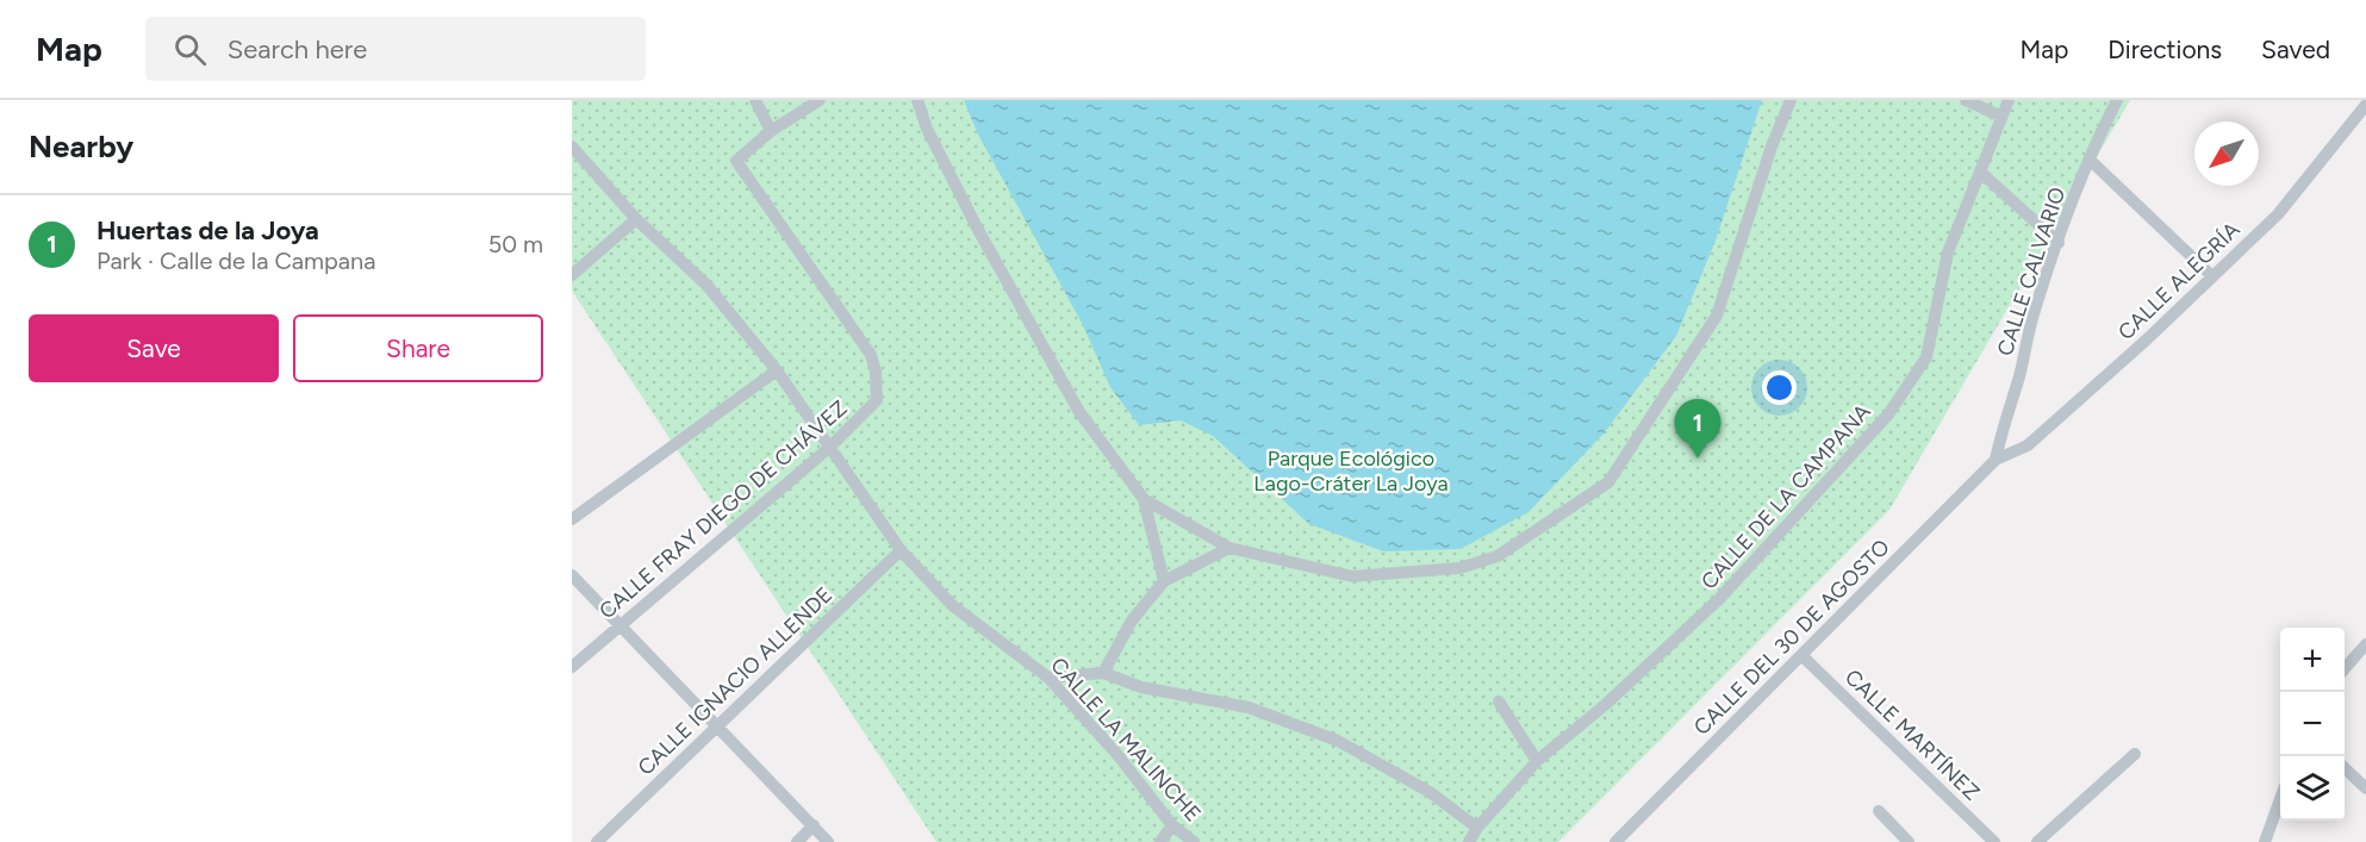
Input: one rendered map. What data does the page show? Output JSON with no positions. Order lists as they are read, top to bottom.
{
  "streets": {
    "street": [
      "CALLE CALVARIO",
      "CALLE ALEGRÍA",
      "CALLE DE LA CAMPANA",
      "CALLE FRAY DIEGO DE CHÁVEZ",
      "CALLE DEL 30 DE AGOSTO",
      "CALLE IGNACIO ALLENDE",
      "CALLE MARTÍNEZ",
      "CALLE LA MALINCHE"
    ]
  },
  "crossings": [
    ["CALLE CALVARIO", "CALLE ALEGRÍA"],
    ["CALLE CALVARIO", "CALLE DEL 30 DE AGOSTO"],
    ["CALLE ALEGRÍA", "CALLE DEL 30 DE AGOSTO"],
    ["CALLE FRAY DIEGO DE CHÁVEZ", "CALLE LA MALINCHE"],
    ["CALLE DEL 30 DE AGOSTO", "CALLE MARTÍNEZ"],
    ["CALLE IGNACIO ALLENDE", "CALLE LA MALINCHE"]
  ],
  "parks": ["Parque Ecológico Lago-Cráter La Joya"],
  "north": "bottom left",
  "page": {
    "header": "Map",
    "search": "Search here",
    "nav": ["Map", "Directions", "Saved"],
    "heading": "Nearby",
    "list": [
      {
        "mark": "1",
        "name": "Huertas de la Joya",
        "note": "Park · Calle de la Campana",
        "value": "50 m"
      }
    ],
    "buttons": ["Save", "Share"],
    "pins": "1",
    "map_buttons": ["+", "−"]
  }
}
